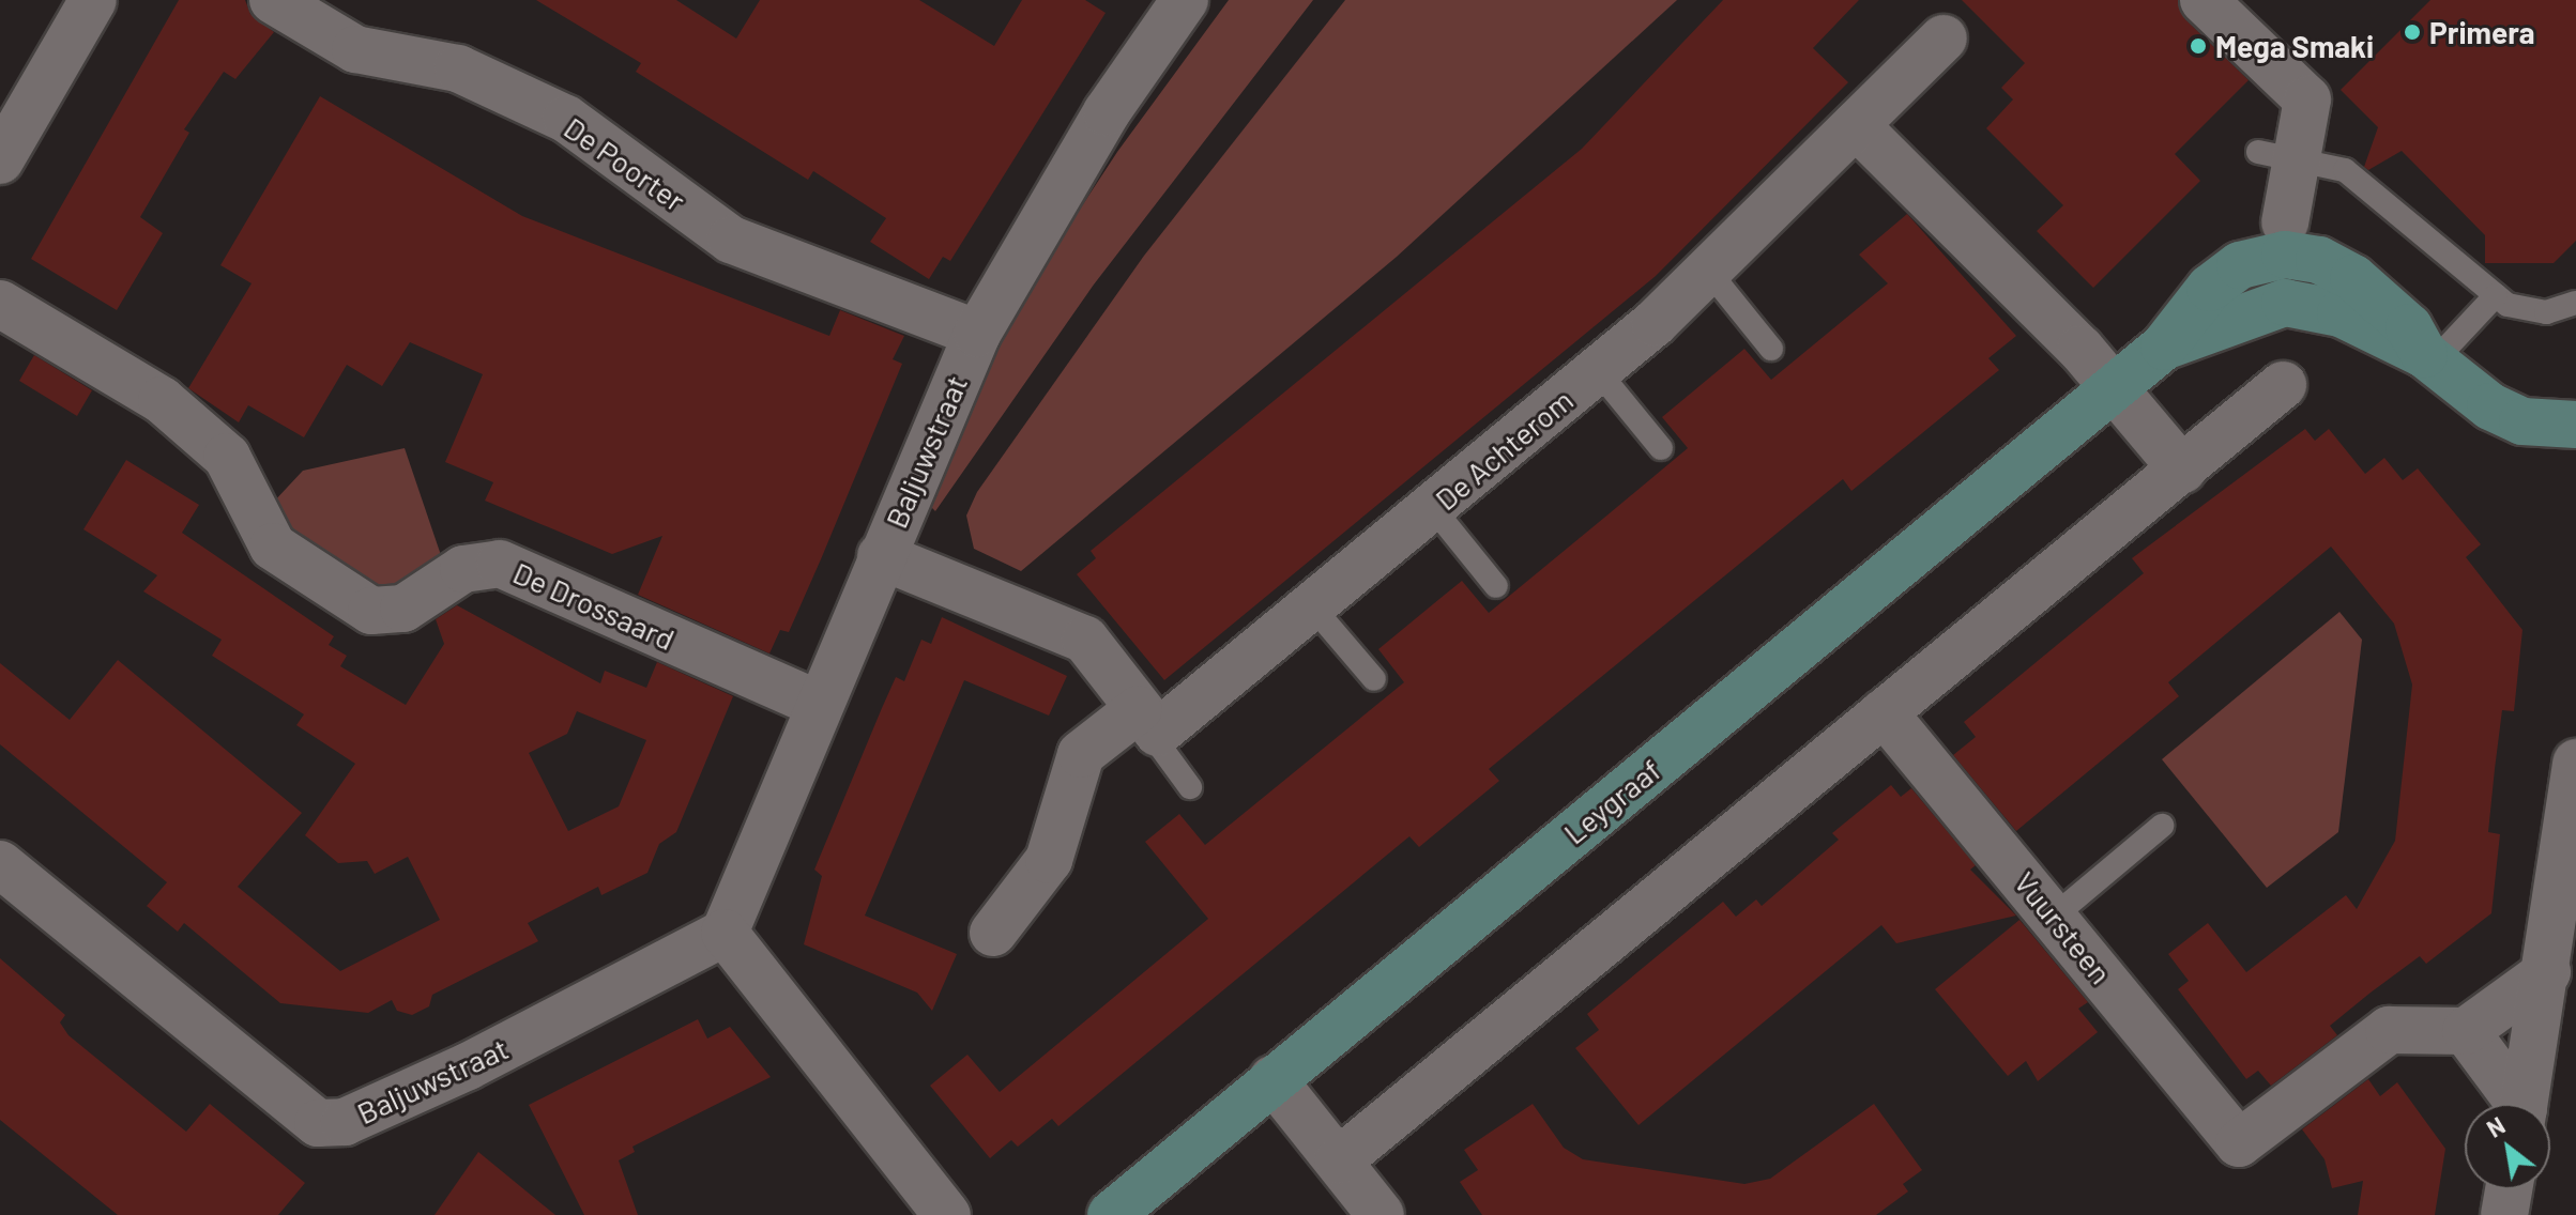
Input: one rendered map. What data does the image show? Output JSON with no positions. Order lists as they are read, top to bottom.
{
  "streets": {
    "street": [
      "De Poorter",
      "De Achterom",
      "Baljuwstraat",
      "De Drossaard",
      "Leygraaf",
      "Vuursteen"
    ]
  },
  "crossings": [
    ["De Poorter", "Baljuwstraat"],
    ["Baljuwstraat", "De Drossaard"]
  ],
  "places": ["Primera", "Mega Smaki"],
  "north": "top left"
}
